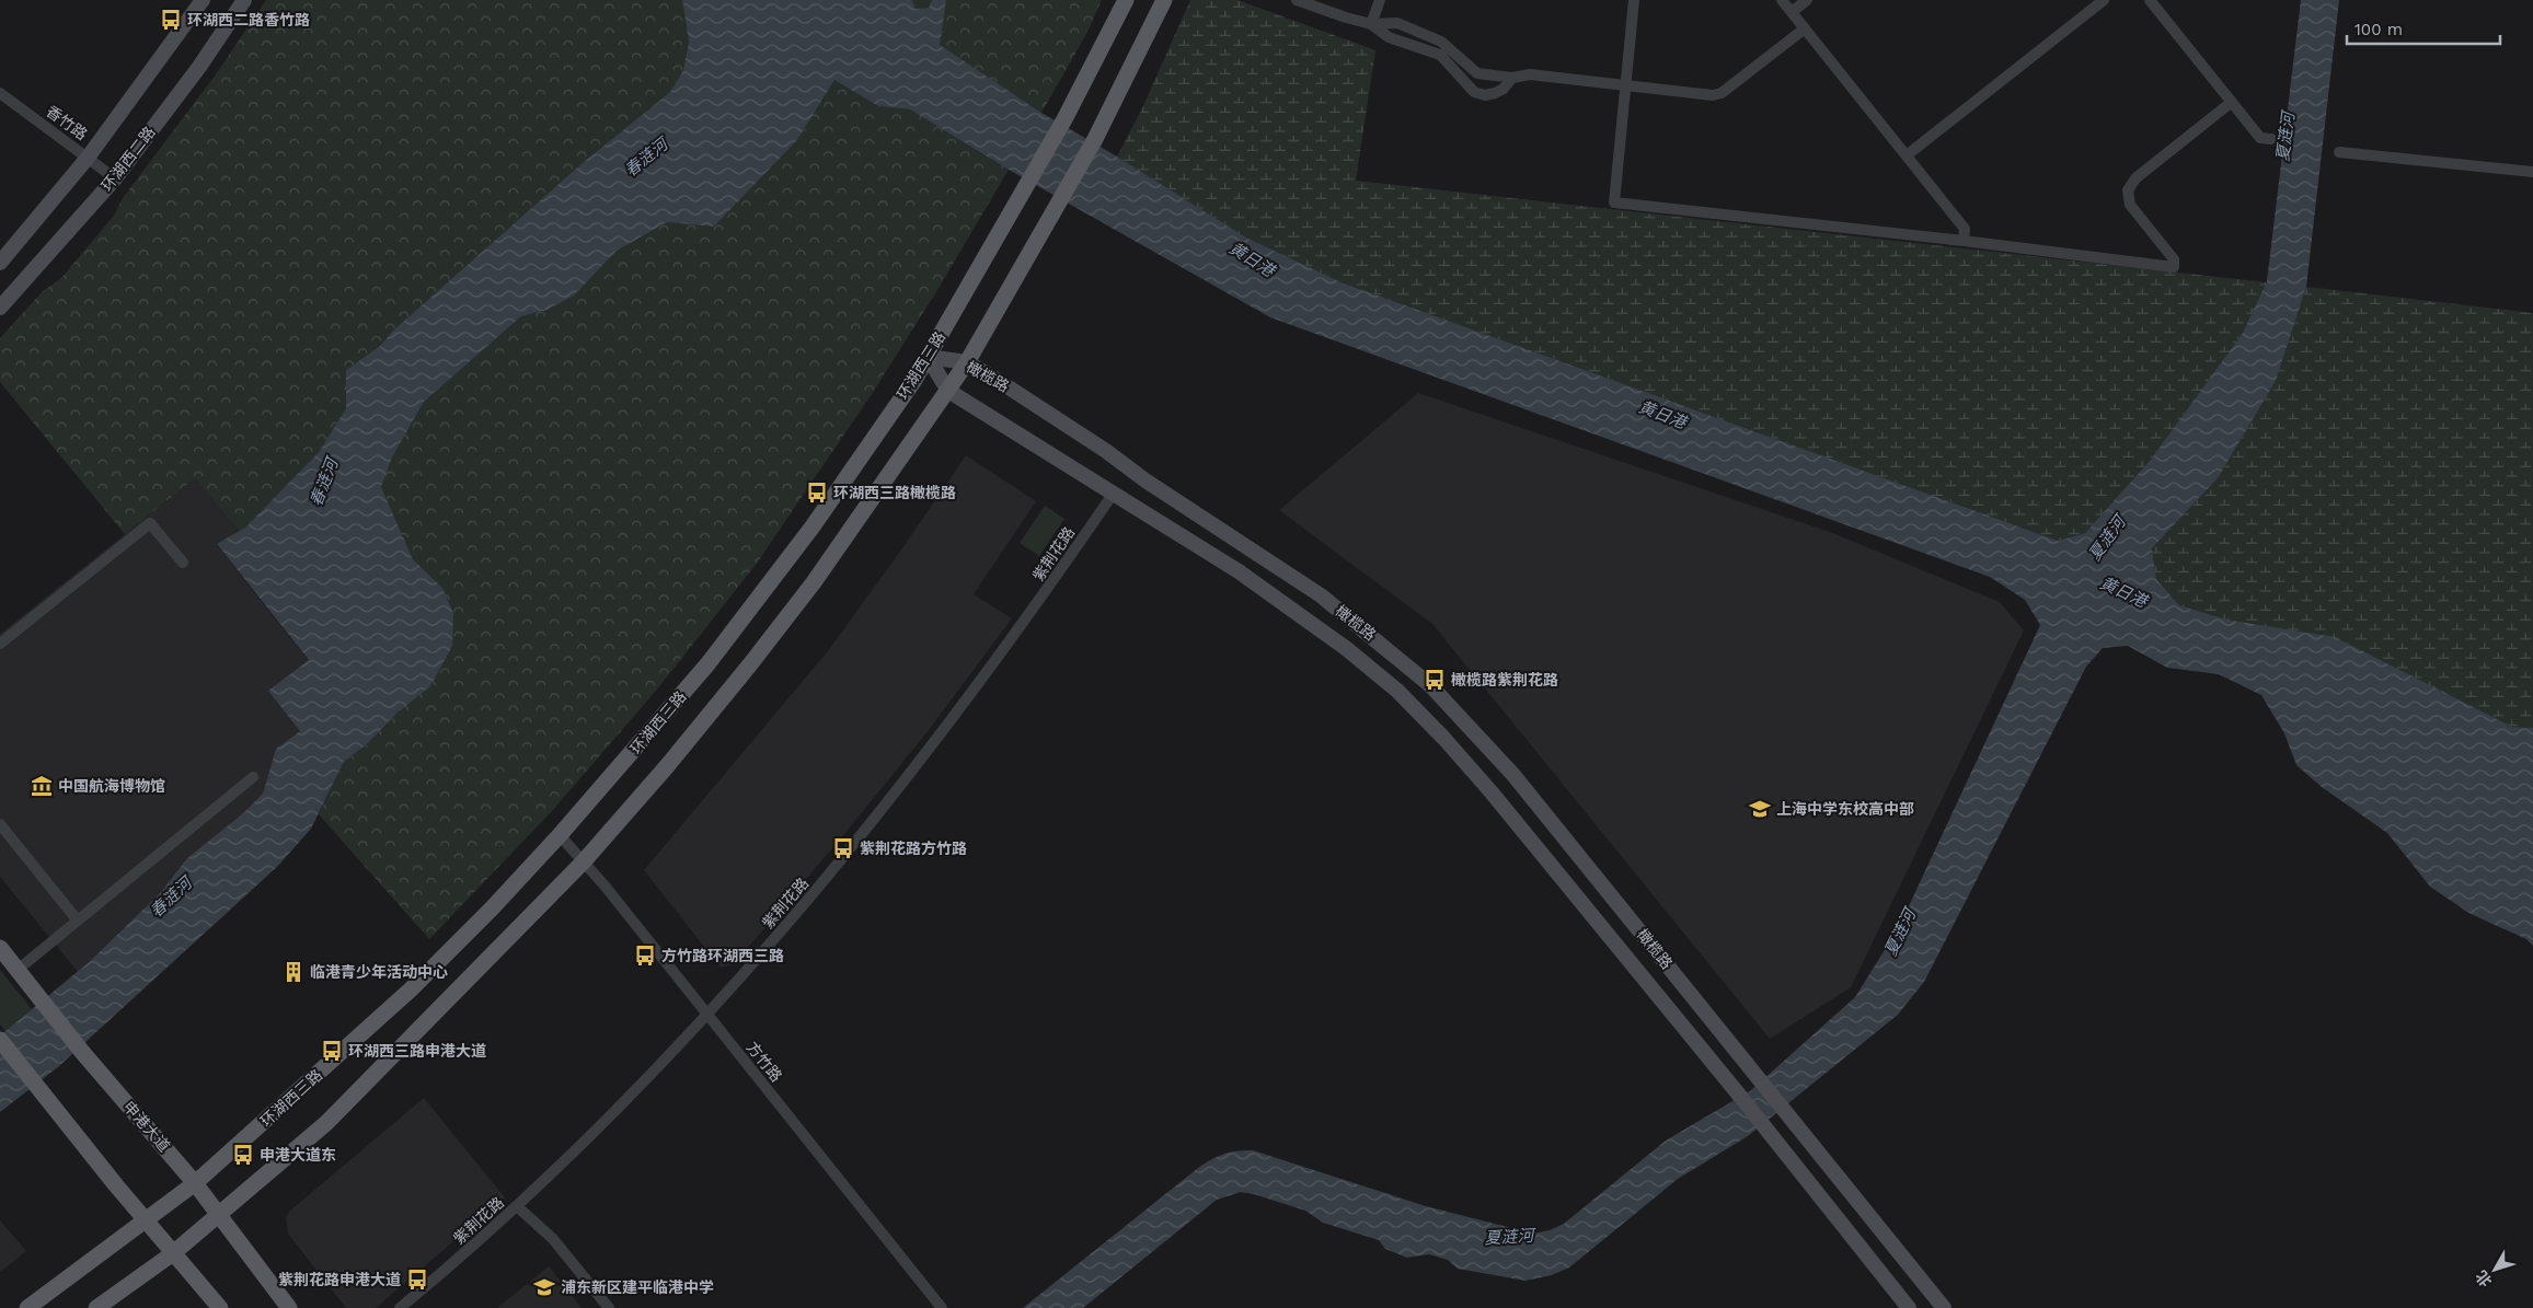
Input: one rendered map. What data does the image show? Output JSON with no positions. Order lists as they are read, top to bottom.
{
  "streets": {
    "main road": [
      "环湖西二路",
      "环湖西三路",
      "橄榄路",
      "申港大道"
    ],
    "street": ["香竹路", "紫荆花路", "方竹路"]
  },
  "crossings": [
    ["香竹路", "环湖西二路"],
    ["环湖西三路", "橄榄路"],
    ["环湖西三路", "方竹路"],
    ["环湖西三路", "申港大道"],
    ["橄榄路", "紫荆花路"],
    ["紫荆花路", "方竹路"]
  ],
  "water": ["夏涟河", "春涟河", "黄日港"],
  "places": {
    "bus stop": [
      "环湖西二路香竹路",
      "环湖西三路橄榄路",
      "橄榄路紫荆花路",
      "紫荆花路方竹路",
      "方竹路环湖西三路",
      "环湖西三路申港大道",
      "申港大道东",
      "紫荆花路申港大道"
    ],
    "museum": ["中国航海博物馆"],
    "school or university": ["上海中学东校高中部", "浦东新区建平临港中学"],
    "building": ["临港青少年活动中心"]
  },
  "scale_bar": "100 m",
  "north": "bottom left"
}
